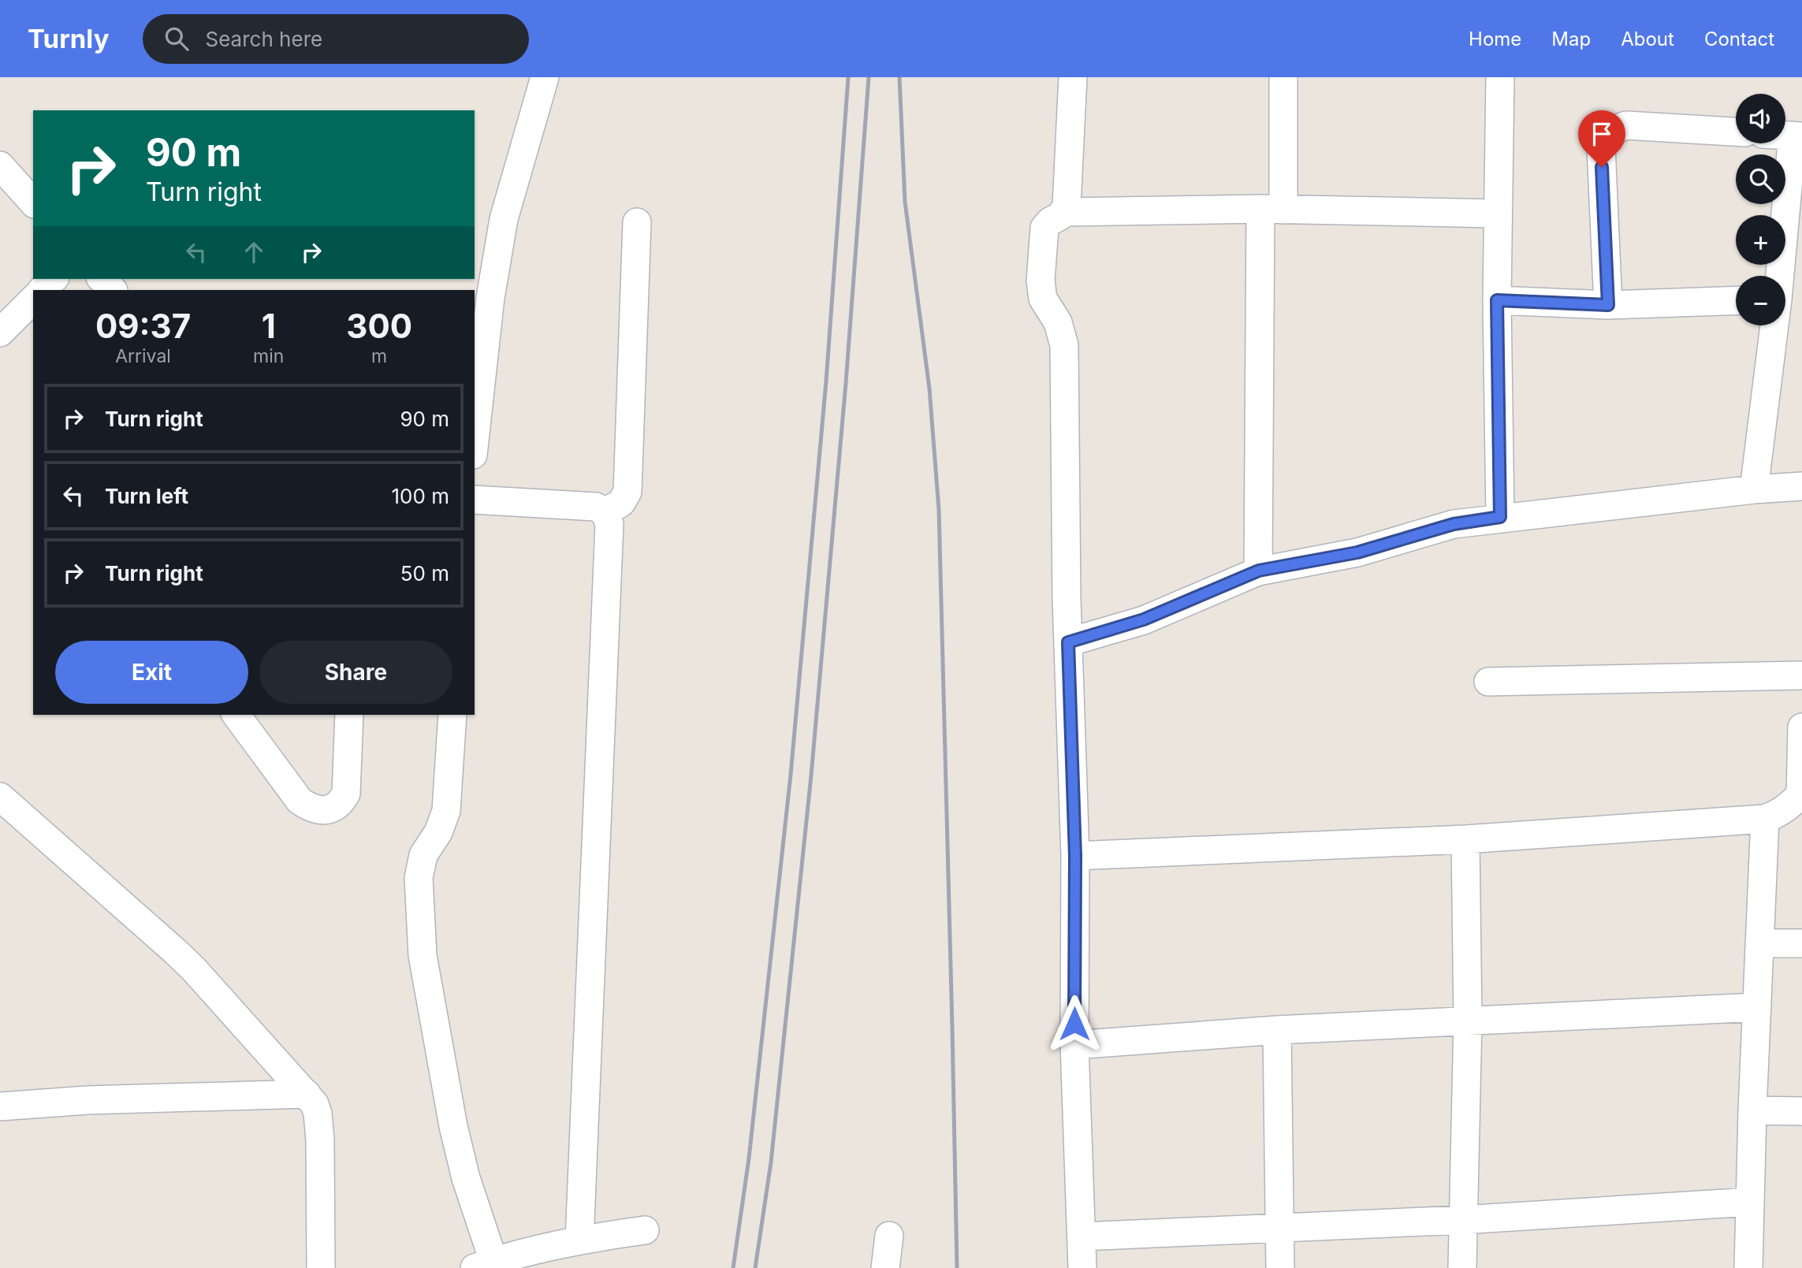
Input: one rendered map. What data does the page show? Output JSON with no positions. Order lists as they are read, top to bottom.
{
  "page": {
    "header": "Turnly",
    "search": "Search here",
    "nav": [
      "Home",
      "Map",
      "About",
      "Contact"
    ],
    "map_buttons": ["+", "−"],
    "turn": ["90 m", "Turn right"],
    "eta": [
      "09:37",
      "Arrival",
      "1",
      "min",
      "300",
      "m"
    ],
    "list": [
      {
        "name": "Turn right",
        "value": "90 m"
      },
      {
        "name": "Turn left",
        "value": "100 m"
      },
      {
        "name": "Turn right",
        "value": "50 m"
      }
    ],
    "buttons": ["Exit", "Share"]
  }
}
